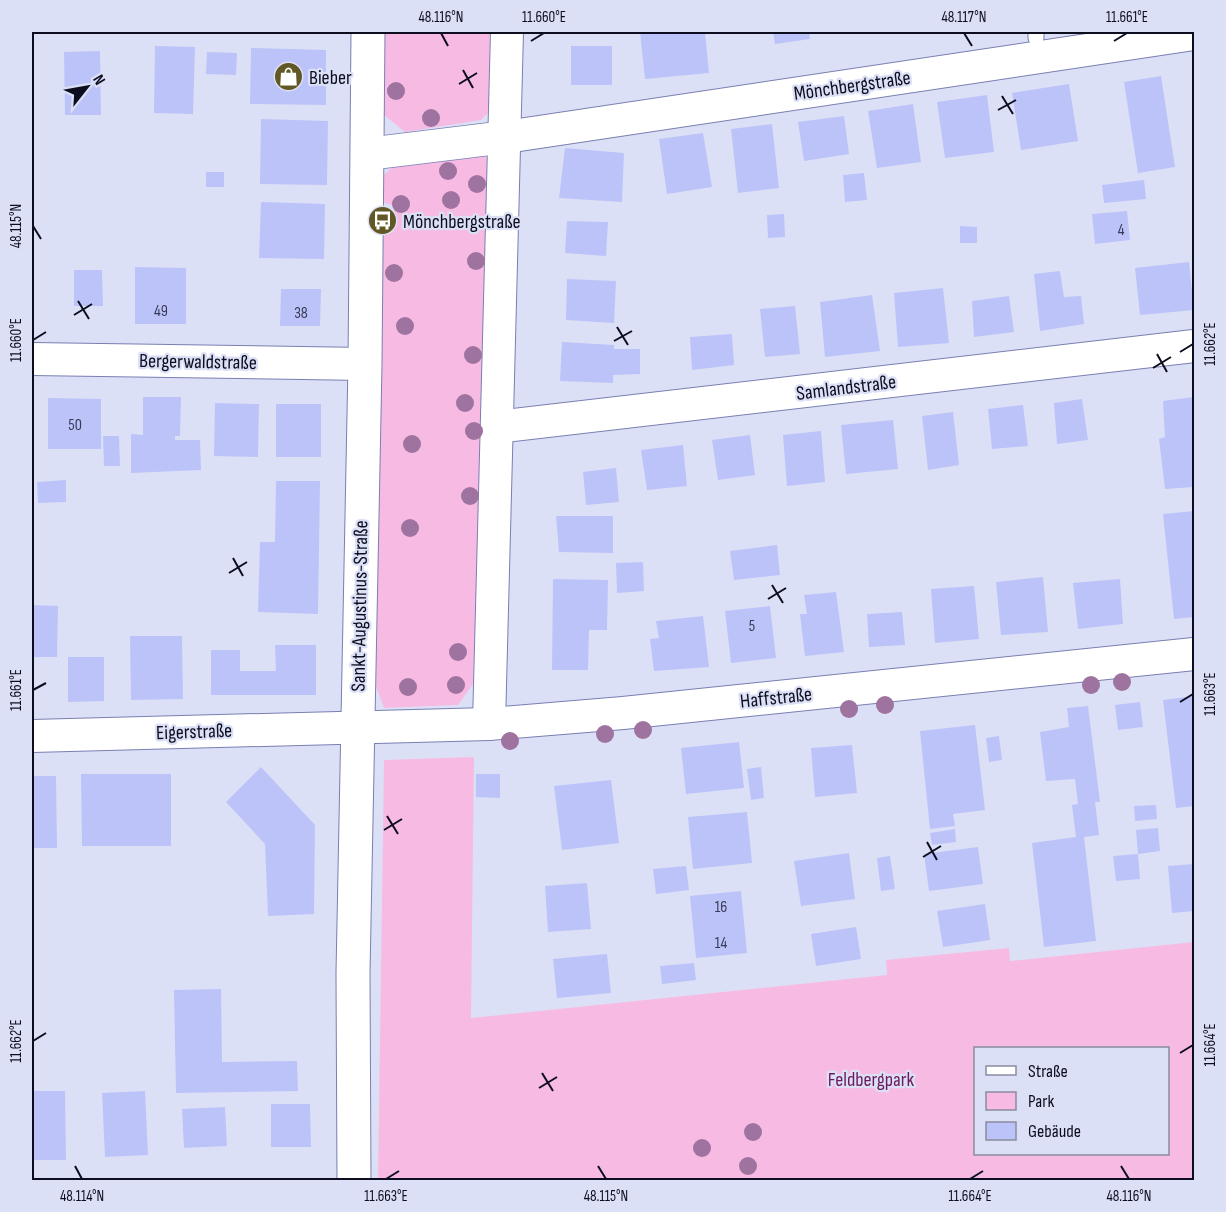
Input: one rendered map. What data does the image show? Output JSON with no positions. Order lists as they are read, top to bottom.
{
  "streets": {
    "street": [
      "Mönchbergstraße",
      "Bergerwaldstraße",
      "Samlandstraße",
      "Sankt-Augustinus-Straße",
      "Haffstraße",
      "Eigerstraße"
    ]
  },
  "crossings": [
    ["Mönchbergstraße", "Sankt-Augustinus-Straße"],
    ["Bergerwaldstraße", "Sankt-Augustinus-Straße"],
    ["Sankt-Augustinus-Straße", "Haffstraße"],
    ["Sankt-Augustinus-Straße", "Eigerstraße"],
    ["Haffstraße", "Eigerstraße"]
  ],
  "parks": ["Feldbergpark"],
  "places": {
    "shop": ["Bieber"],
    "bus stop": ["Mönchbergstraße"]
  },
  "house_numbers": [
    "4",
    "49",
    "38",
    "50",
    "5",
    "16",
    "14"
  ],
  "legend": ["Straße", "Park", "Gebäude"],
  "north": "top right",
  "coordinates": [
    "48.116°N",
    "11.660°E",
    "48.117°N",
    "11.661°E",
    "48.115°N",
    "11.662°E",
    "11.663°E",
    "11.664°E",
    "48.114°N"
  ]
}
